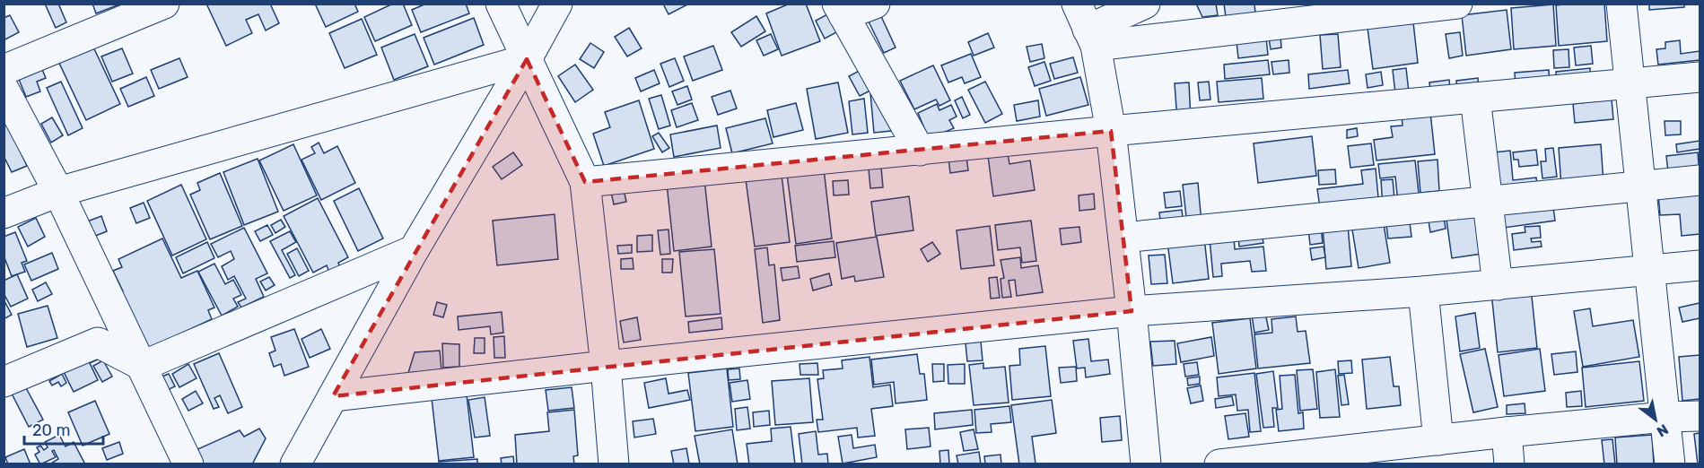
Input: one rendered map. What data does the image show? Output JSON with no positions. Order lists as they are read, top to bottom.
{
  "scale_bar": "20 m",
  "north": "bottom right"
}
